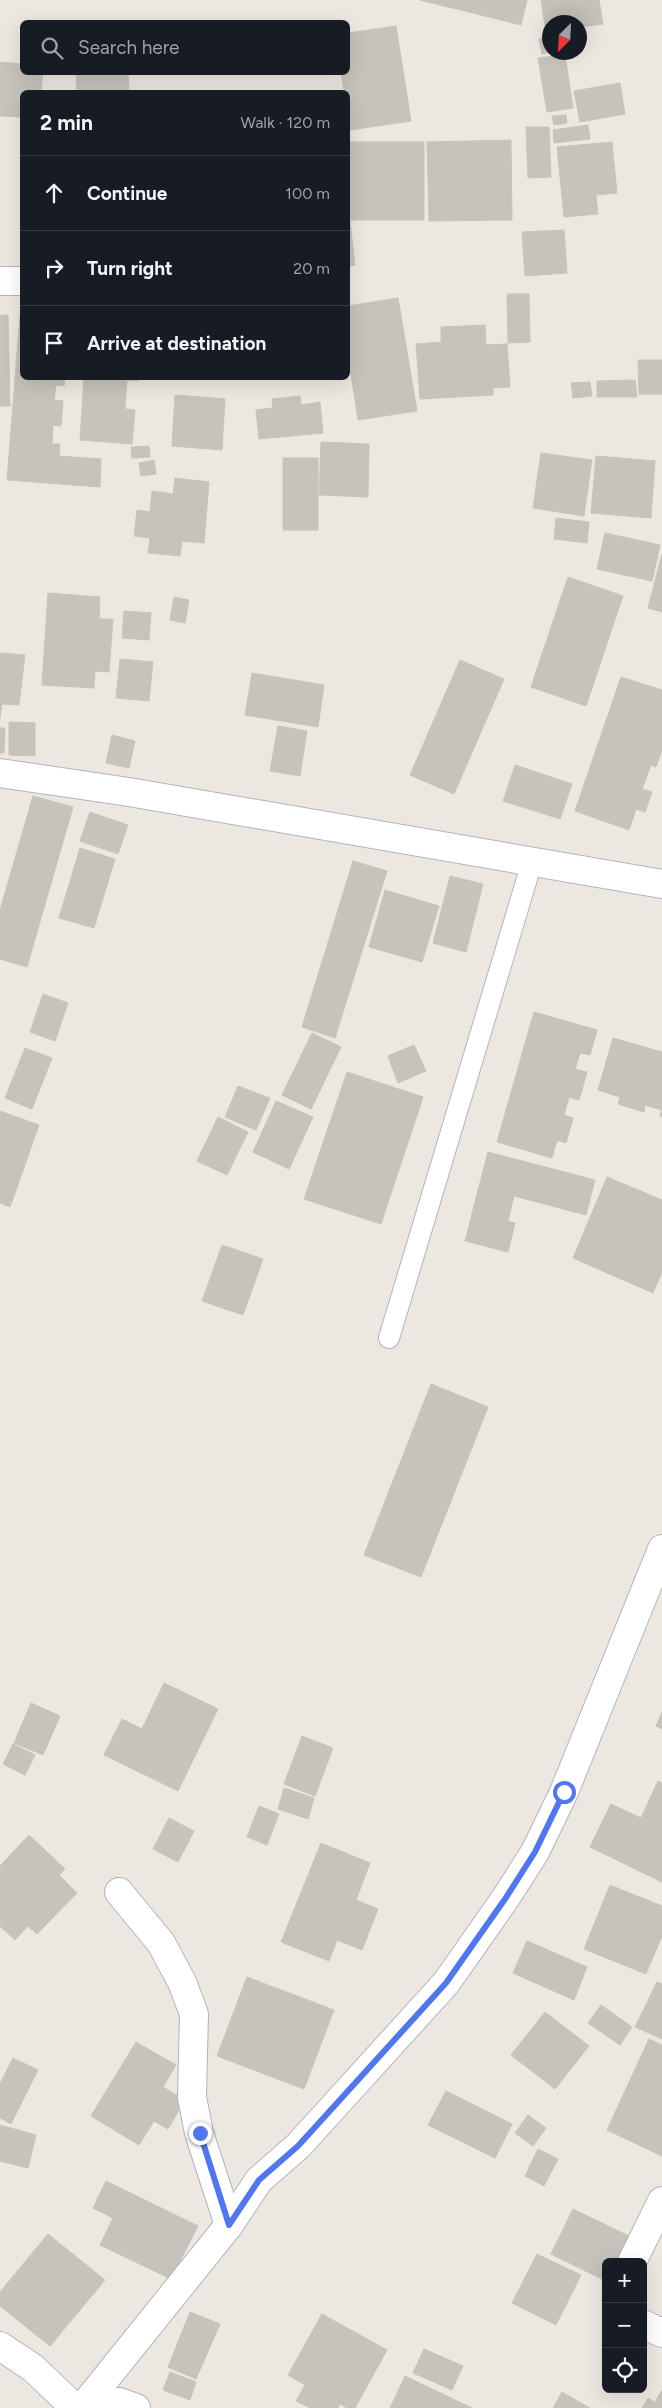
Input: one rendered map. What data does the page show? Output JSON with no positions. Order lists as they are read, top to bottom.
{
  "north": "bottom left",
  "page": {
    "search": "Search here",
    "heading": ["2 min", "Walk · 120 m"],
    "list": [
      ["Continue", "100 m"],
      ["Turn right", "20 m"],
      "Arrive at destination"
    ],
    "map_buttons": ["+", "−"]
  }
}
